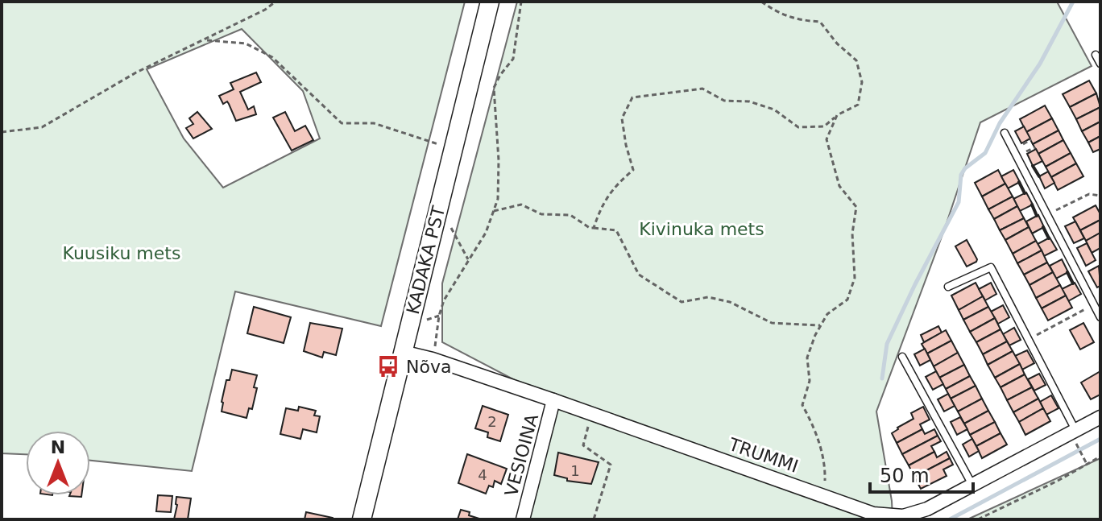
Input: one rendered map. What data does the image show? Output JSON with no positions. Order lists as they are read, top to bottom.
{
  "streets": {
    "main road": ["KADAKA PST"],
    "street": ["VESIOINA", "TRUMMI"]
  },
  "crossings": [
    ["KADAKA PST", "TRUMMI"],
    ["VESIOINA", "TRUMMI"]
  ],
  "parks": ["Kivinuka mets", "Kuusiku mets"],
  "places": {
    "bus stop": ["Nõva"]
  },
  "house_numbers": ["2", "1", "4"],
  "scale_bar": "50 m",
  "north": "top"
}
